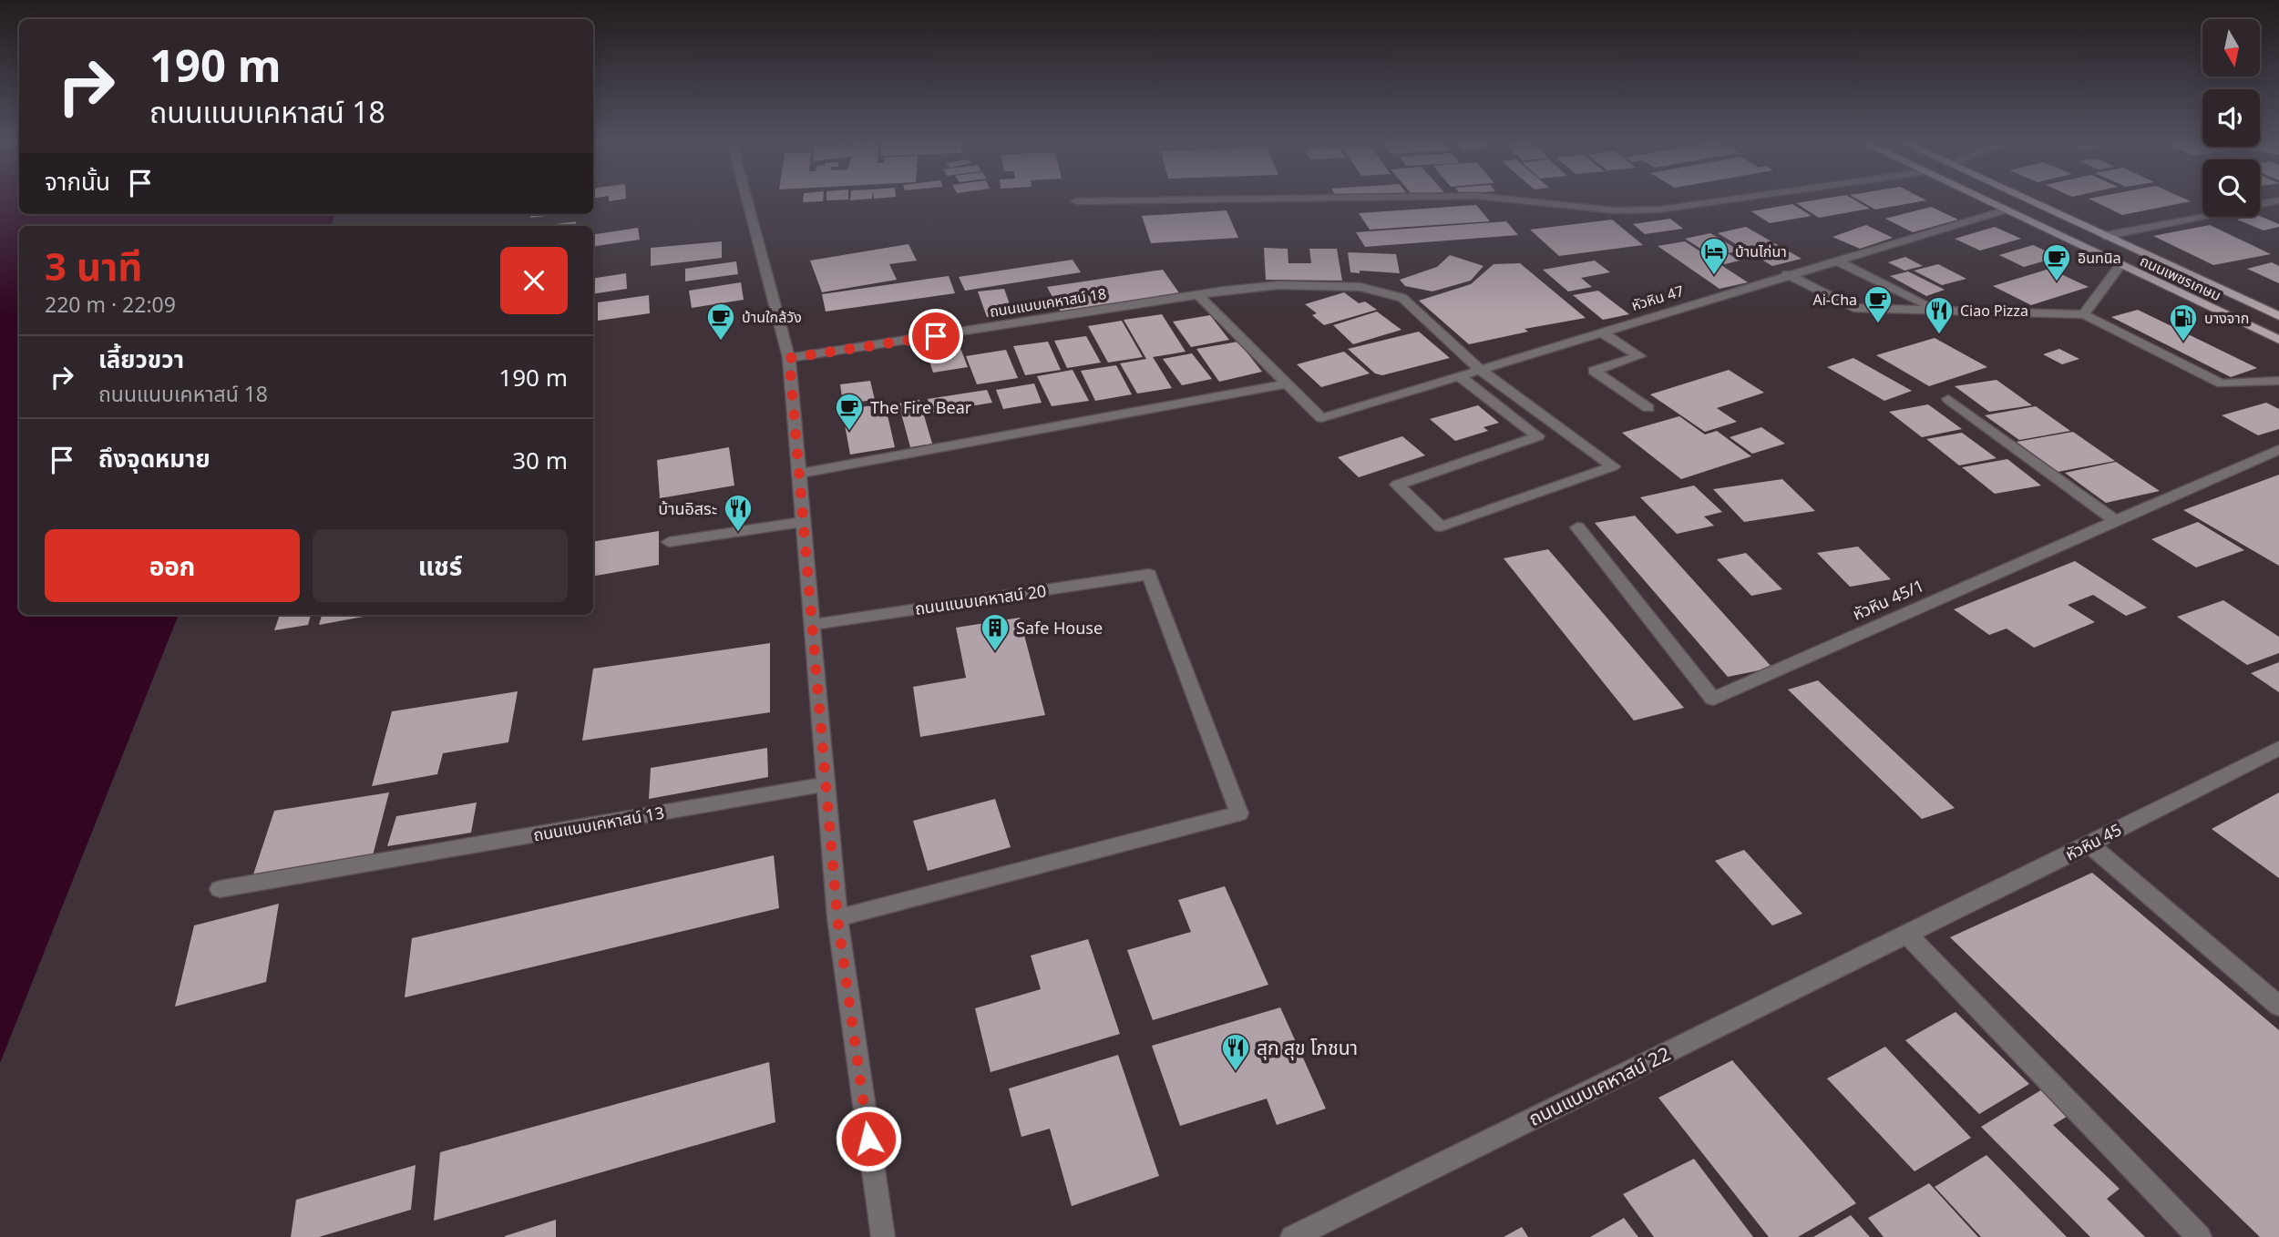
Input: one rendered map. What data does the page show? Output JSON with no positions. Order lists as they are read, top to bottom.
{
  "streets": {
    "main road": ["ถนนเพชรเกษม"],
    "street": [
      "หัวหิน 47",
      "ถนนแนบเคหาสน์ 18",
      "ถนนแนบเคหาสน์ 20",
      "หัวหิน 45/1",
      "ถนนแนบเคหาสน์ 13",
      "หัวหิน 45",
      "ถนนแนบเคหาสน์ 22"
    ]
  },
  "crossings": [
    ["ถนนเพชรเกษม", "หัวหิน 47"],
    ["หัวหิน 47", "ถนนแนบเคหาสน์ 18"],
    ["หัวหิน 45", "ถนนแนบเคหาสน์ 22"]
  ],
  "places": {
    "hotel": ["บ้านไก่นา"],
    "cafe": [
      "อินทนิล",
      "Ai-Cha",
      "บ้านใกล้วัง",
      "The Fire Bear"
    ],
    "restaurant": ["Ciao Pizza", "บ้านอิสระ", "สุก สุข โภชนา"],
    "fuel station": ["บางจาก"],
    "building": ["Safe House"]
  },
  "north": "bottom",
  "page": {
    "turn": ["190 m", "ถนนแนบเคหาสน์ 18"],
    "then": "จากนั้น",
    "heading": ["3 นาที", "220 m · 22:09"],
    "list": [
      {
        "name": "เลี้ยวขวา",
        "note": "ถนนแนบเคหาสน์ 18",
        "value": "190 m"
      },
      {
        "name": "ถึงจุดหมาย",
        "value": "30 m"
      }
    ],
    "buttons": ["ออก", "แชร์"]
  }
}
